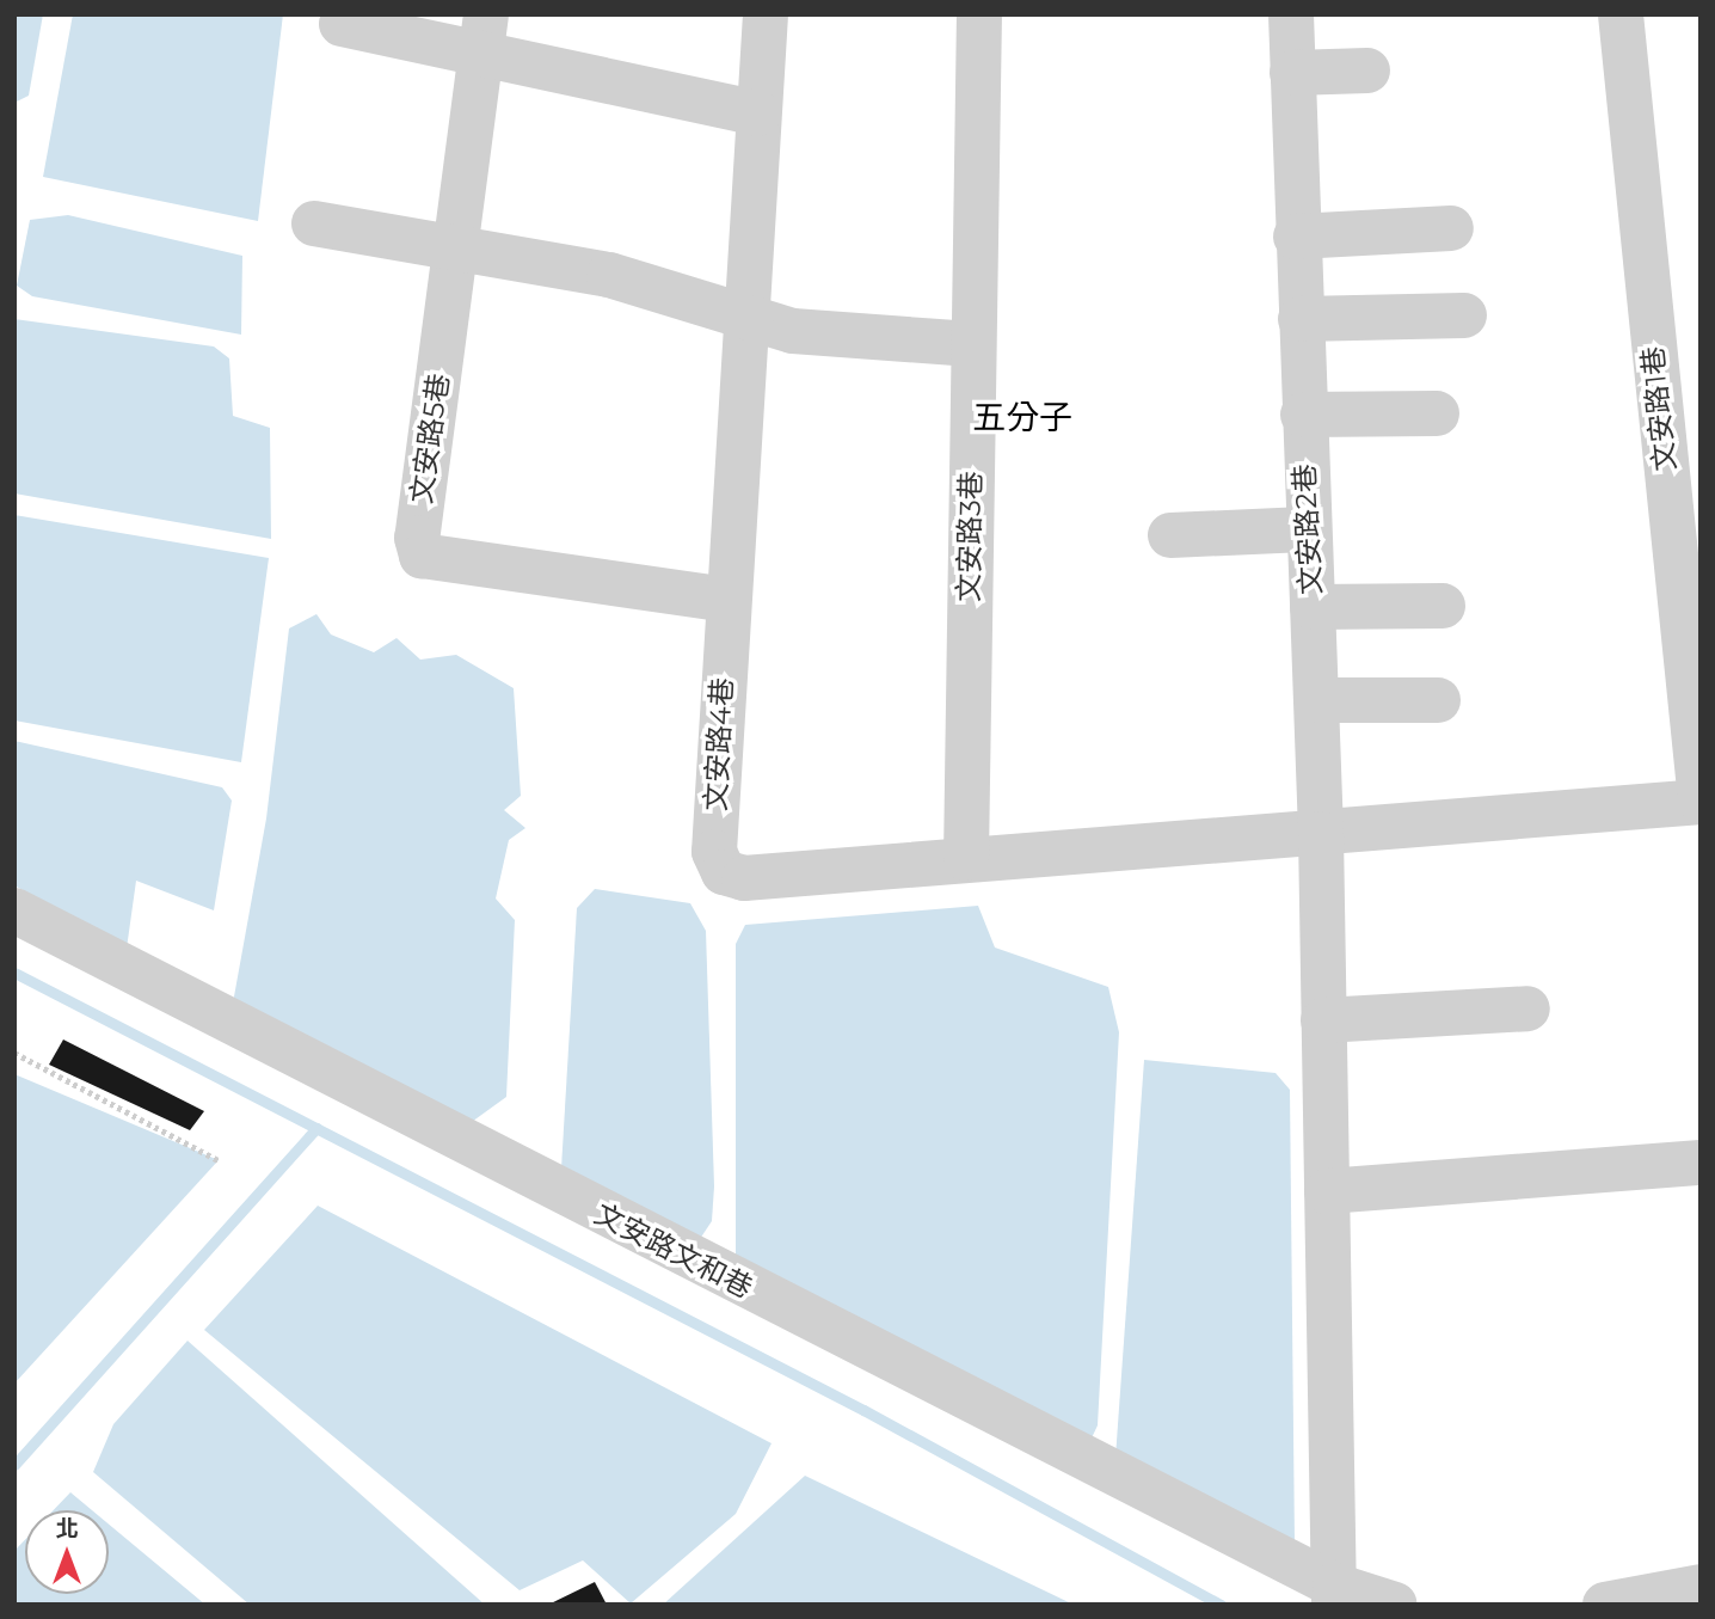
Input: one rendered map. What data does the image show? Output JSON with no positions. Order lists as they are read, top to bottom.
{
  "streets": {
    "street": [
      "文安路1巷",
      "文安路5巷",
      "文安路2巷",
      "文安路3巷",
      "文安路4巷",
      "文安路文和巷"
    ]
  },
  "crossings": [
    ["文安路1巷", "文安路4巷"],
    ["文安路5巷", "文安路4巷"],
    ["文安路2巷", "文安路4巷"],
    ["文安路2巷", "文安路文和巷"],
    ["文安路3巷", "文安路4巷"]
  ],
  "districts": ["五分子"],
  "north": "top"
}
